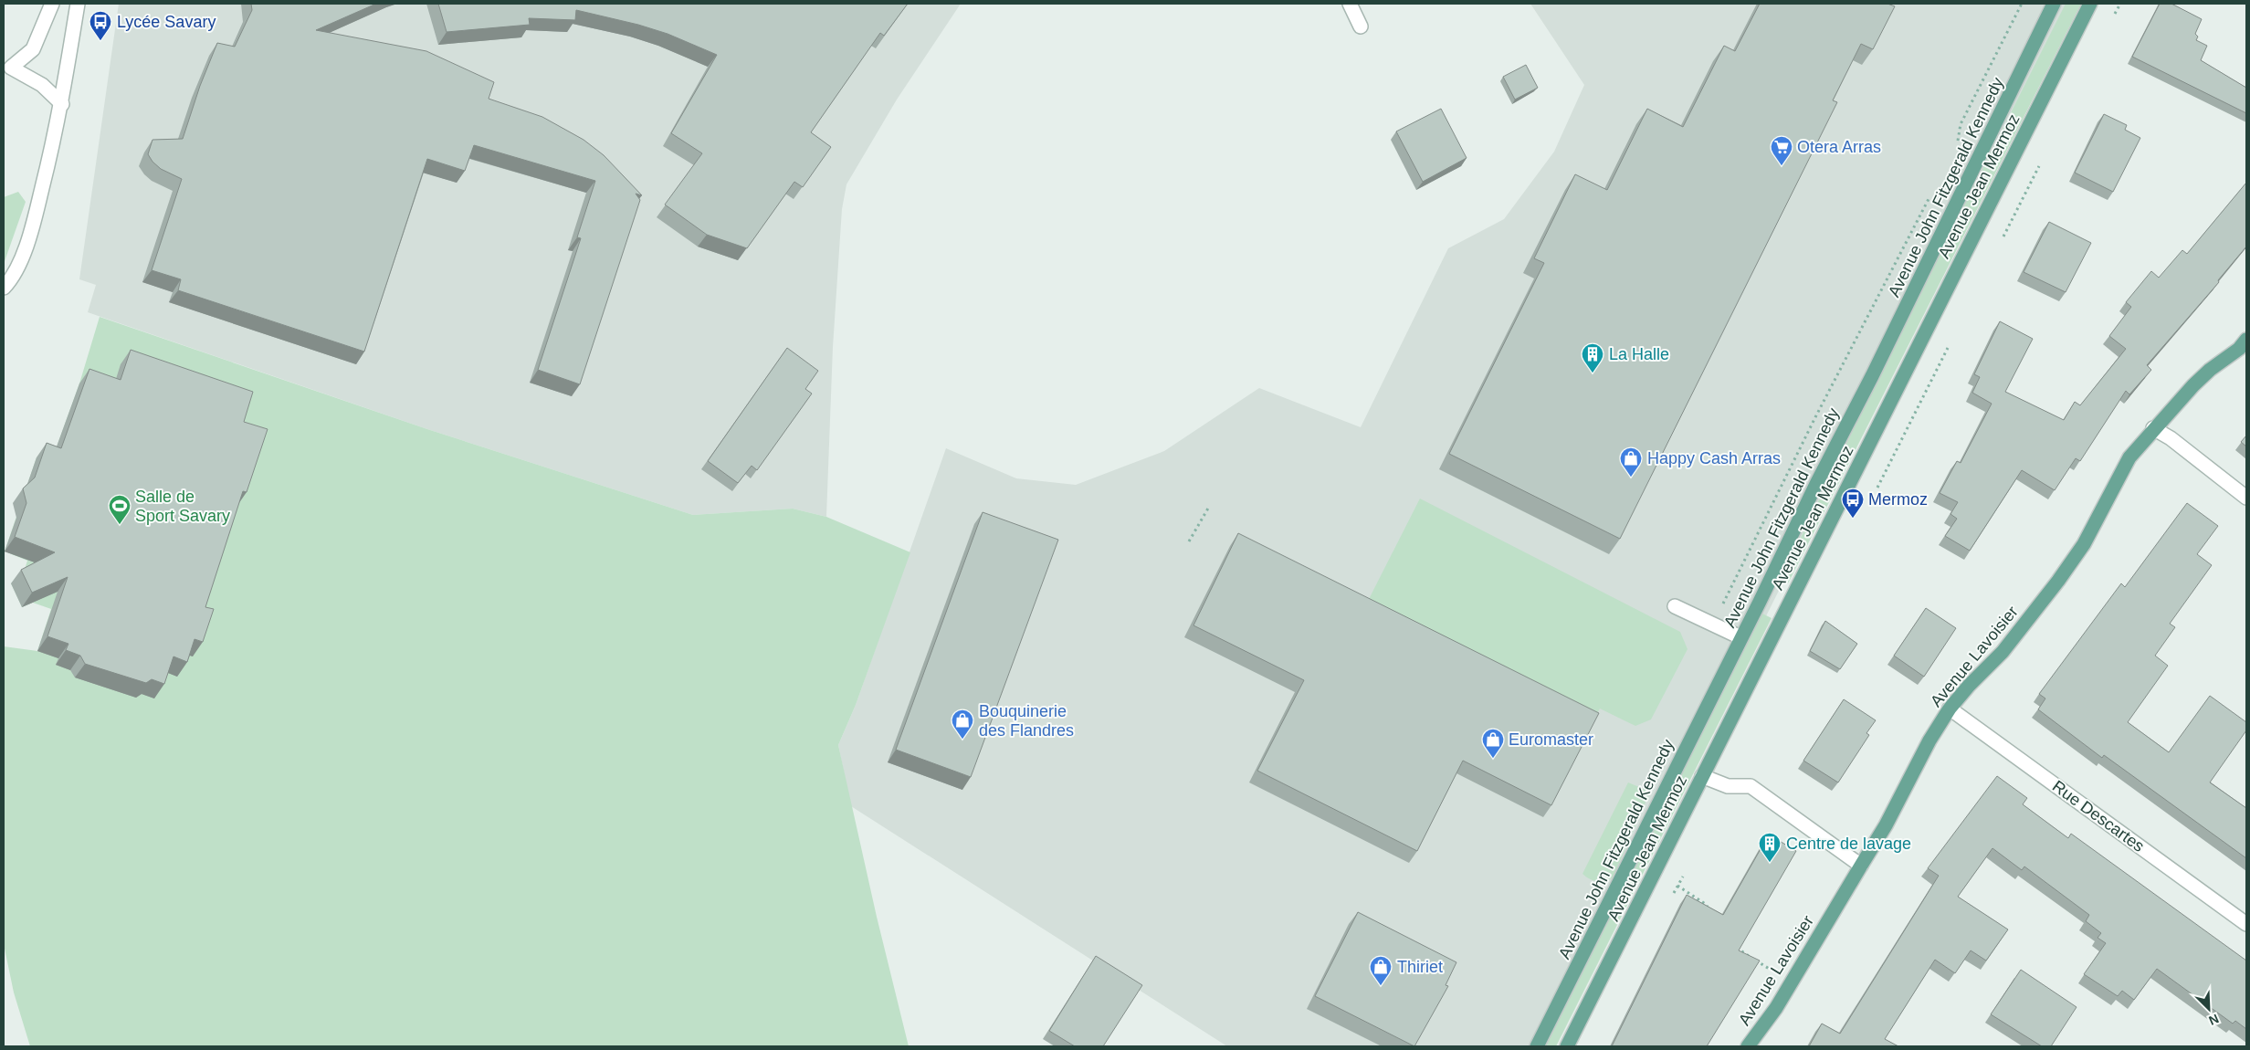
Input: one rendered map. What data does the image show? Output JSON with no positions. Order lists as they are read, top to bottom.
{
  "streets": {
    "main road": ["Avenue Jean Mermoz", "Avenue John Fitzgerald Kennedy", "Avenue Lavoisier"],
    "street": ["Rue Descartes"]
  },
  "crossings": [
    ["Avenue Lavoisier", "Rue Descartes"]
  ],
  "places": {
    "bus stop": ["Lycée Savary", "Mermoz"],
    "supermarket": ["Otera Arras"],
    "building": ["La Halle", "Centre de lavage"],
    "shop": [
      "Happy Cash Arras",
      "Bouquinerie des Flandres",
      "Euromaster",
      "Thiriet"
    ],
    "sports": ["Salle de Sport Savary"]
  },
  "north": "bottom right"
}
